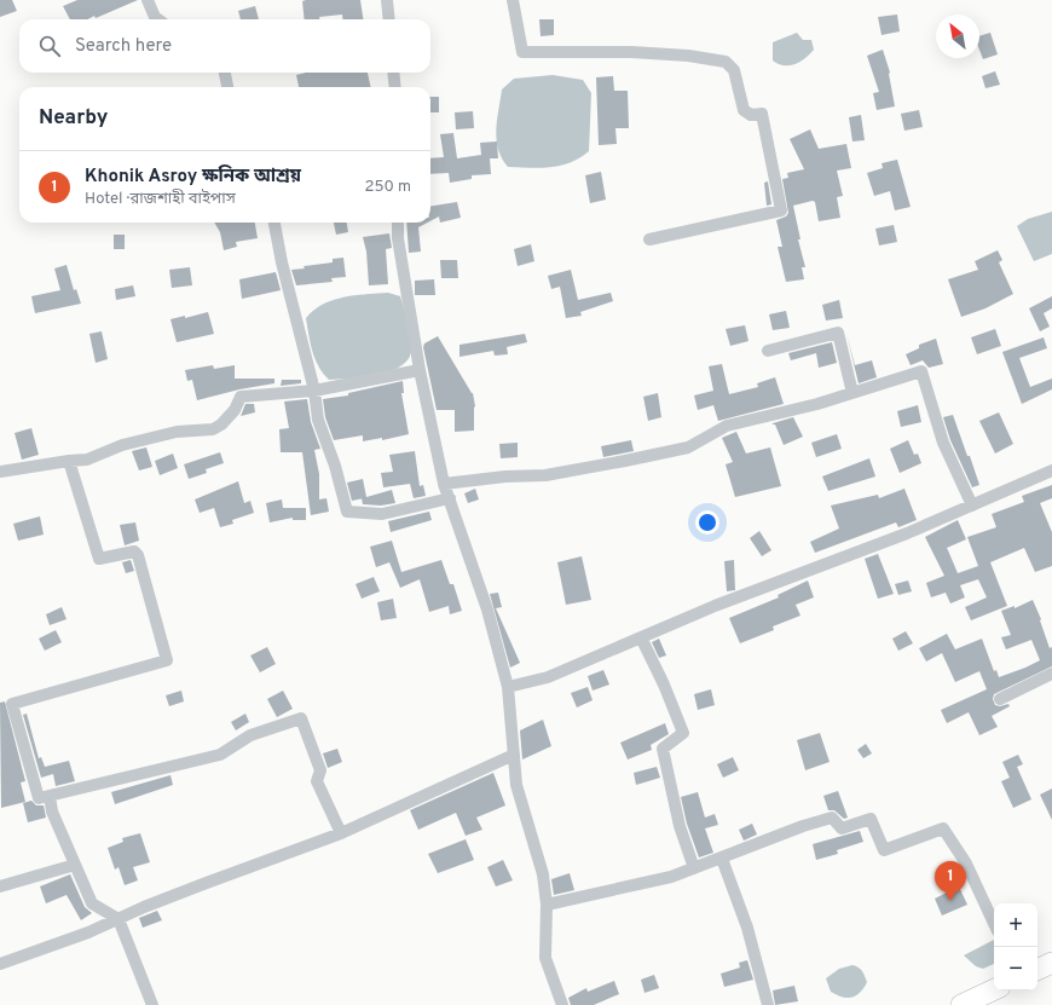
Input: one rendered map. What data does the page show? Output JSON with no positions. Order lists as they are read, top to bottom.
{
  "north": "top left",
  "page": {
    "search": "Search here",
    "heading": "Nearby",
    "list": [
      {
        "mark": "1",
        "name": "Khonik Asroy ক্ষনিক আশ্রয়",
        "note": "Hotel · রাজশাহী বাইপাস",
        "value": "250 m"
      }
    ],
    "pins": "1",
    "map_buttons": ["+", "−"]
  }
}
